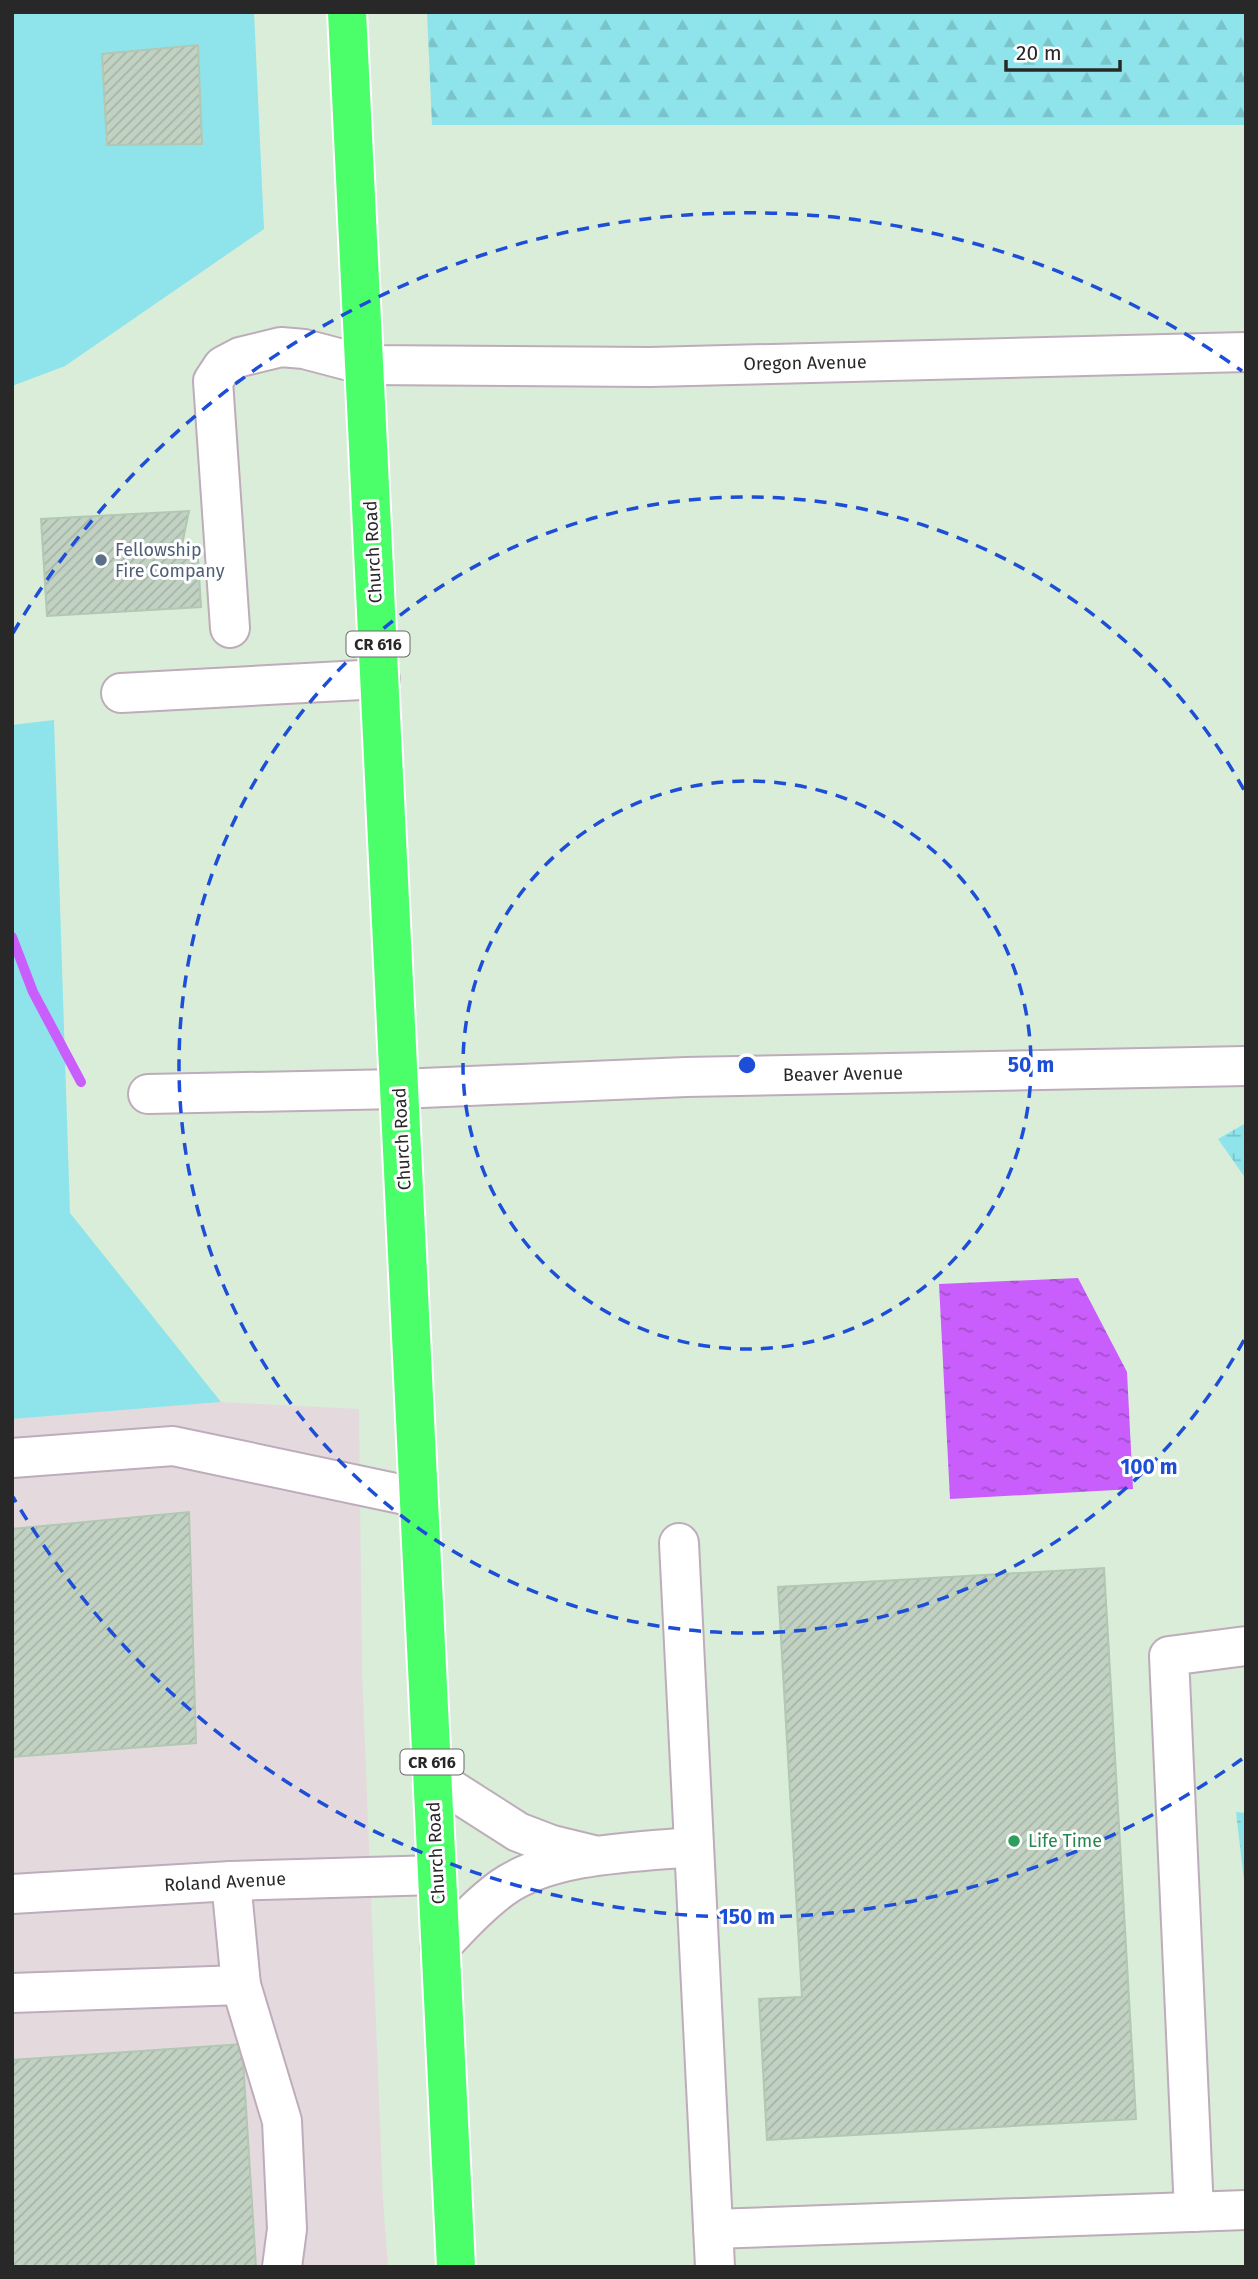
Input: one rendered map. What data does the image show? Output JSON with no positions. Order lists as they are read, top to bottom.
{
  "streets": {
    "main road": ["Church Road", "CR 616"],
    "street": ["Oregon Avenue", "Beaver Avenue", "Roland Avenue"]
  },
  "crossings": [
    ["Oregon Avenue", "Church Road"],
    ["Church Road", "Beaver Avenue"],
    ["Church Road", "Roland Avenue"]
  ],
  "places": ["Fellowship Fire Company", "Life Time"],
  "scale_bar": "20 m",
  "rings": ["50 m", "100 m", "150 m"]
}
